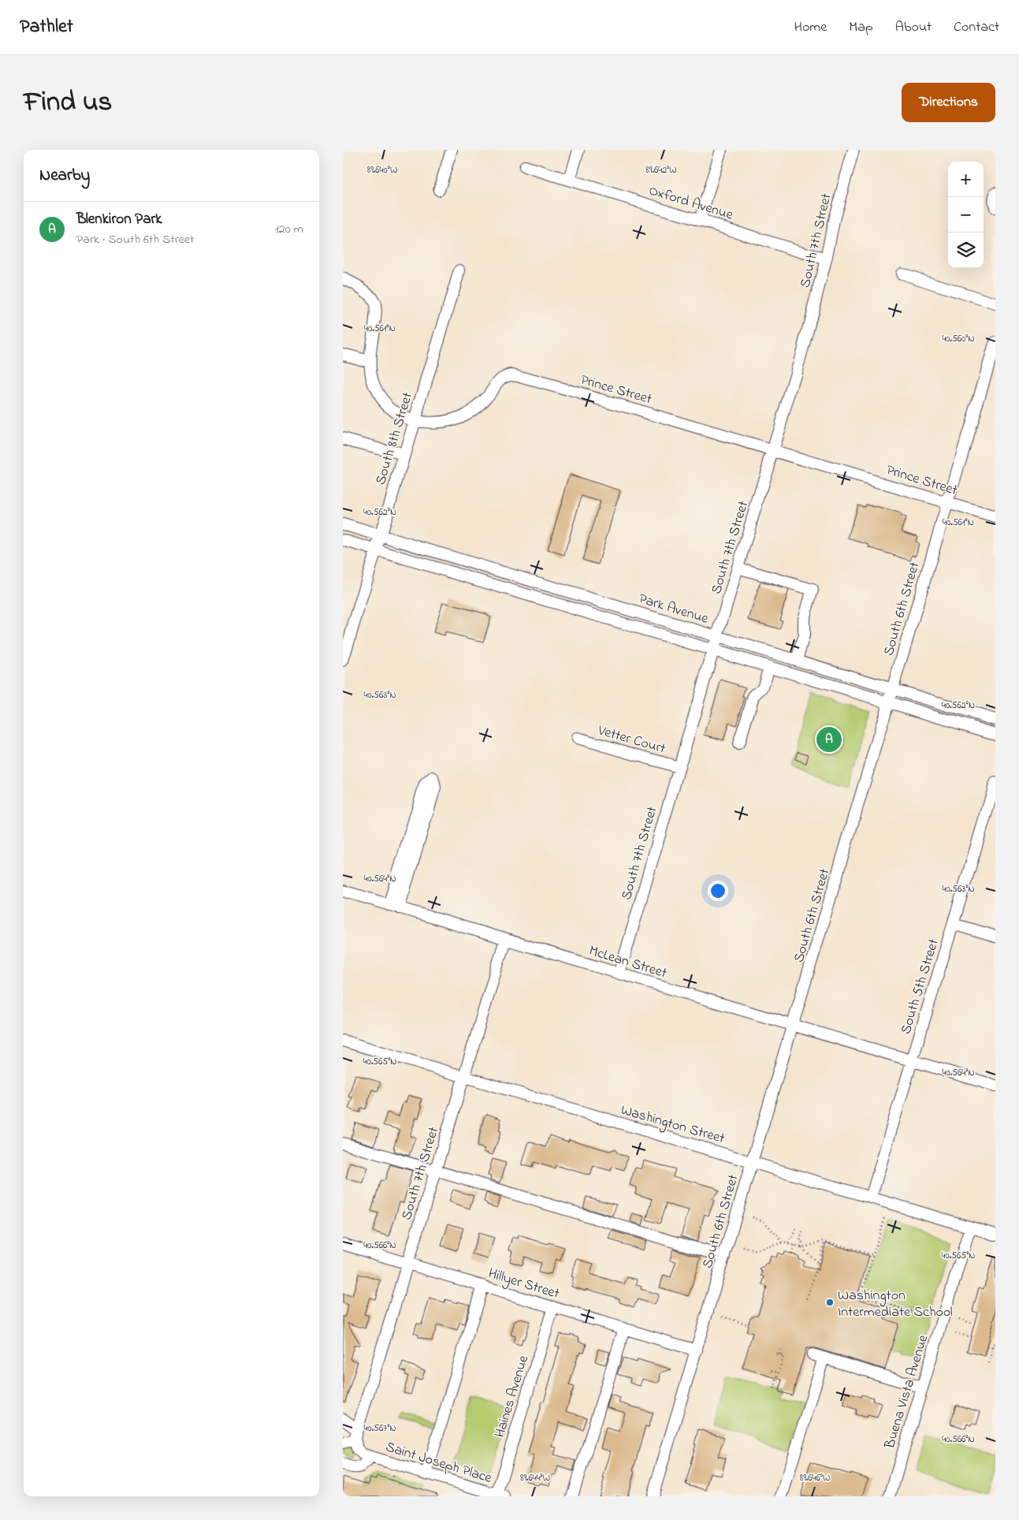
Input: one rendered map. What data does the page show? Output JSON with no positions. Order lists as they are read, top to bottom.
{
  "streets": {
    "street": [
      "Oxford Avenue",
      "South 7th Street",
      "Prince Street",
      "South 8th Street",
      "Park Avenue",
      "South 6th Street",
      "Vetter Court",
      "McLean Street",
      "South 5th Street",
      "Washington Street",
      "Hillyer Street",
      "Buena Vista Avenue",
      "Haines Avenue",
      "Saint Joseph Place"
    ]
  },
  "crossings": [
    ["Oxford Avenue", "South 7th Street"],
    ["South 7th Street", "Prince Street"],
    ["South 7th Street", "Park Avenue"],
    ["South 7th Street", "Vetter Court"],
    ["South 7th Street", "McLean Street"],
    ["South 7th Street", "Washington Street"],
    ["South 7th Street", "Hillyer Street"],
    ["South 7th Street", "Saint Joseph Place"],
    ["Prince Street", "South 8th Street"],
    ["Prince Street", "South 6th Street"],
    ["South 8th Street", "Park Avenue"],
    ["Park Avenue", "South 6th Street"],
    ["South 6th Street", "McLean Street"],
    ["South 6th Street", "Washington Street"],
    ["South 6th Street", "Hillyer Street"],
    ["McLean Street", "South 5th Street"],
    ["South 5th Street", "Washington Street"],
    ["Washington Street", "Buena Vista Avenue"],
    ["Hillyer Street", "Haines Avenue"],
    ["Haines Avenue", "Saint Joseph Place"]
  ],
  "places": ["Washington Intermediate School"],
  "page": {
    "header": "Pathlet",
    "nav": [
      "Home",
      "Map",
      "About",
      "Contact"
    ],
    "title": "Find us",
    "buttons": "Directions",
    "heading": "Nearby",
    "map_buttons": ["+", "−"],
    "list": [
      {
        "mark": "A",
        "name": "Blenkiron Park",
        "note": "Park · South 6th Street",
        "value": "120 m"
      }
    ],
    "pins": "A"
  },
  "coordinates": [
    "89.640°W",
    "89.642°W",
    "40.561°N",
    "40.560°N",
    "40.562°N",
    "40.563°N",
    "40.564°N",
    "40.565°N",
    "40.566°N",
    "40.567°N",
    "89.644°W",
    "89.646°W"
  ]
}
